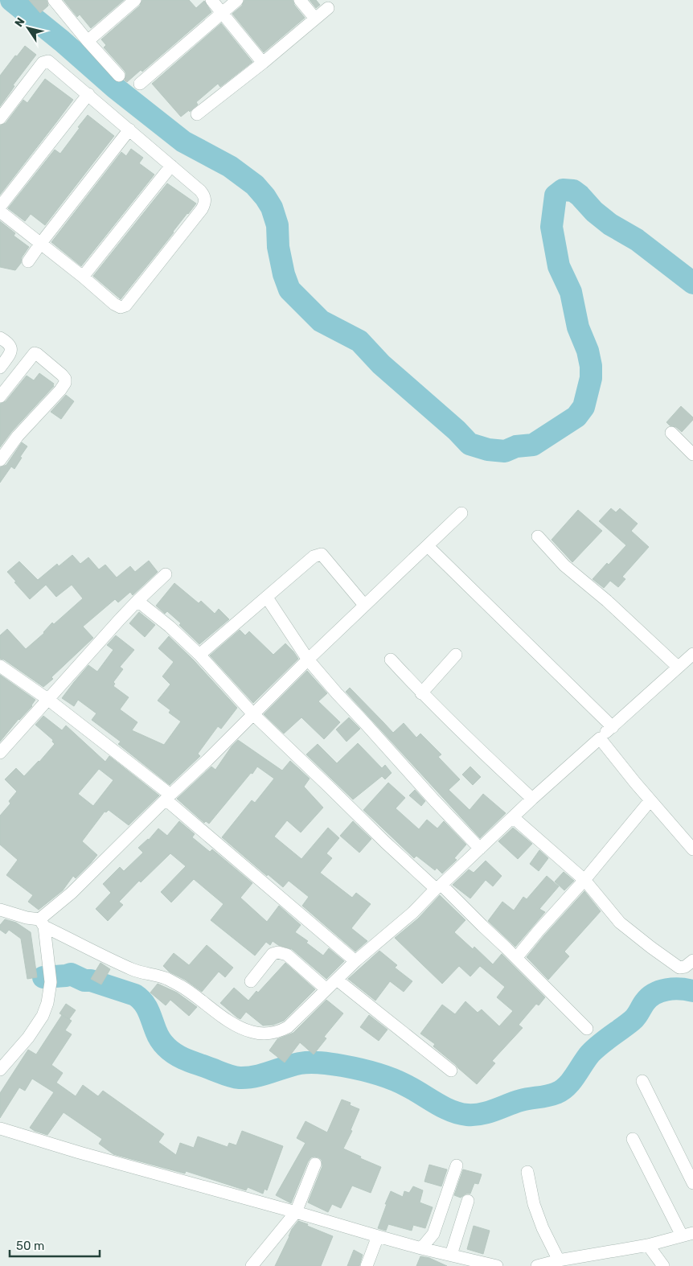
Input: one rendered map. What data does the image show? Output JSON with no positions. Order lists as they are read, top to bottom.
{
  "scale_bar": "50 m",
  "north": "top left"
}
